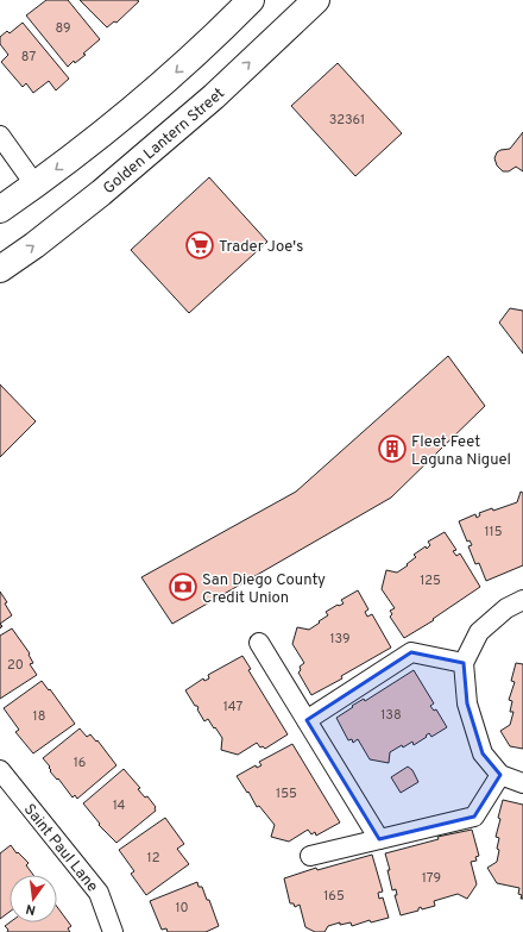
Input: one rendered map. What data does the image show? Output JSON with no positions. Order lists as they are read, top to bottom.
{
  "streets": {
    "main road": ["Golden Lantern Street"],
    "street": ["Saint Paul Lane"]
  },
  "places": {
    "supermarket": ["Trader Joe's"],
    "building": ["Fleet Feet Laguna Niguel"],
    "bank": ["San Diego County Credit Union"]
  },
  "house_numbers": [
    "89",
    "87",
    "32361",
    "115",
    "125",
    "139",
    "20",
    "147",
    "138",
    "18",
    "16",
    "155",
    "14",
    "12",
    "179",
    "165",
    "10"
  ],
  "north": "bottom"
}
